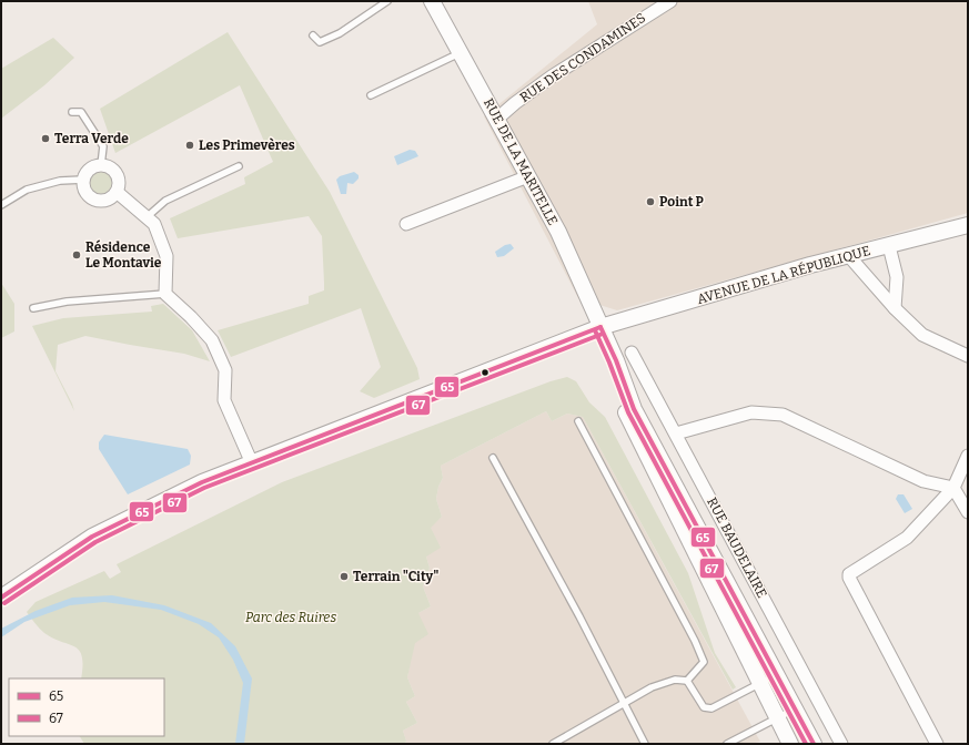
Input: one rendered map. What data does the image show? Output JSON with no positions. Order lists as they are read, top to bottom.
{
  "streets": {
    "street": [
      "RUE DES CONDAMINES",
      "RUE DE LA MARITELLE",
      "AVENUE DE LA RÉPUBLIQUE",
      "RUE BAUDELAIRE"
    ]
  },
  "crossings": [
    ["RUE DES CONDAMINES", "RUE DE LA MARITELLE"],
    ["RUE DE LA MARITELLE", "AVENUE DE LA RÉPUBLIQUE"]
  ],
  "parks": ["Parc des Ruires"],
  "places": [
    "Terra Verde",
    "Les Primevères",
    "Point P",
    "Résidence Le Montavie",
    "Terrain \"City\""
  ],
  "lines": ["transit line 65", "transit line 67"],
  "legend": ["65", "67"]
}
